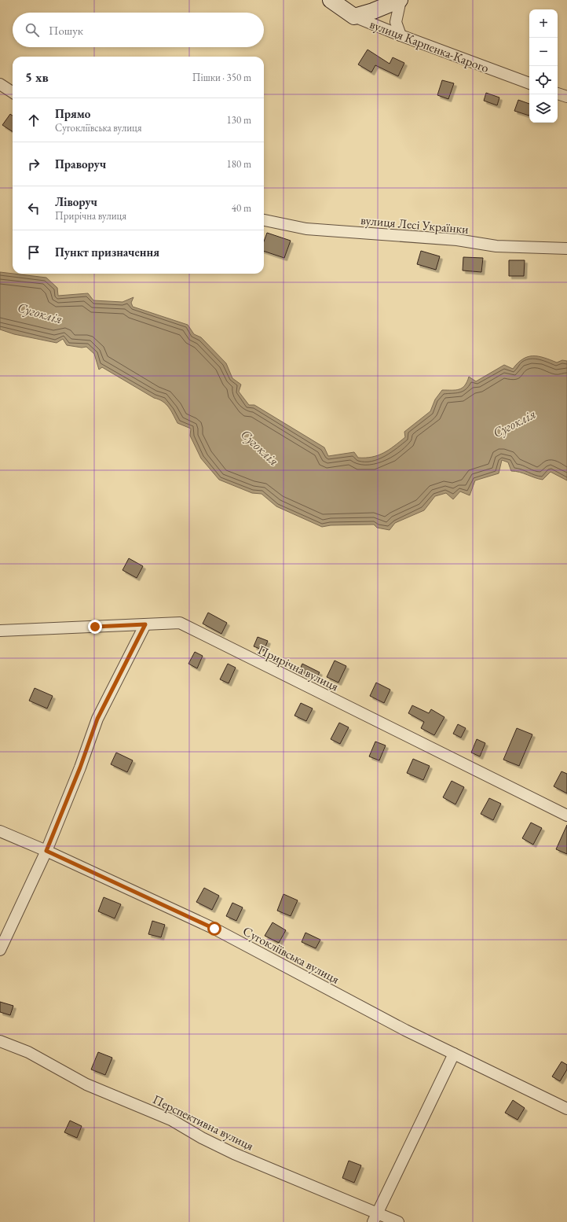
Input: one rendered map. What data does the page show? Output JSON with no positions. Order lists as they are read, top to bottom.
{
  "streets": {
    "street": [
      "вулиця Карпенка-Карого",
      "вулиця Лесі Українки",
      "Прирічна вулиця",
      "Сугокліївська вулиця",
      "Перспективна вулиця"
    ]
  },
  "water": ["Сугоклія"],
  "page": {
    "map_buttons": ["+", "−"],
    "search": "Пошук",
    "heading": ["5 хв", "Пішки · 350 m"],
    "list": [
      ["Прямо", "Сугокліївська вулиця", "130 m"],
      ["Праворуч", "180 m"],
      ["Ліворуч", "Прирічна вулиця", "40 m"],
      "Пункт призначення"
    ]
  }
}
